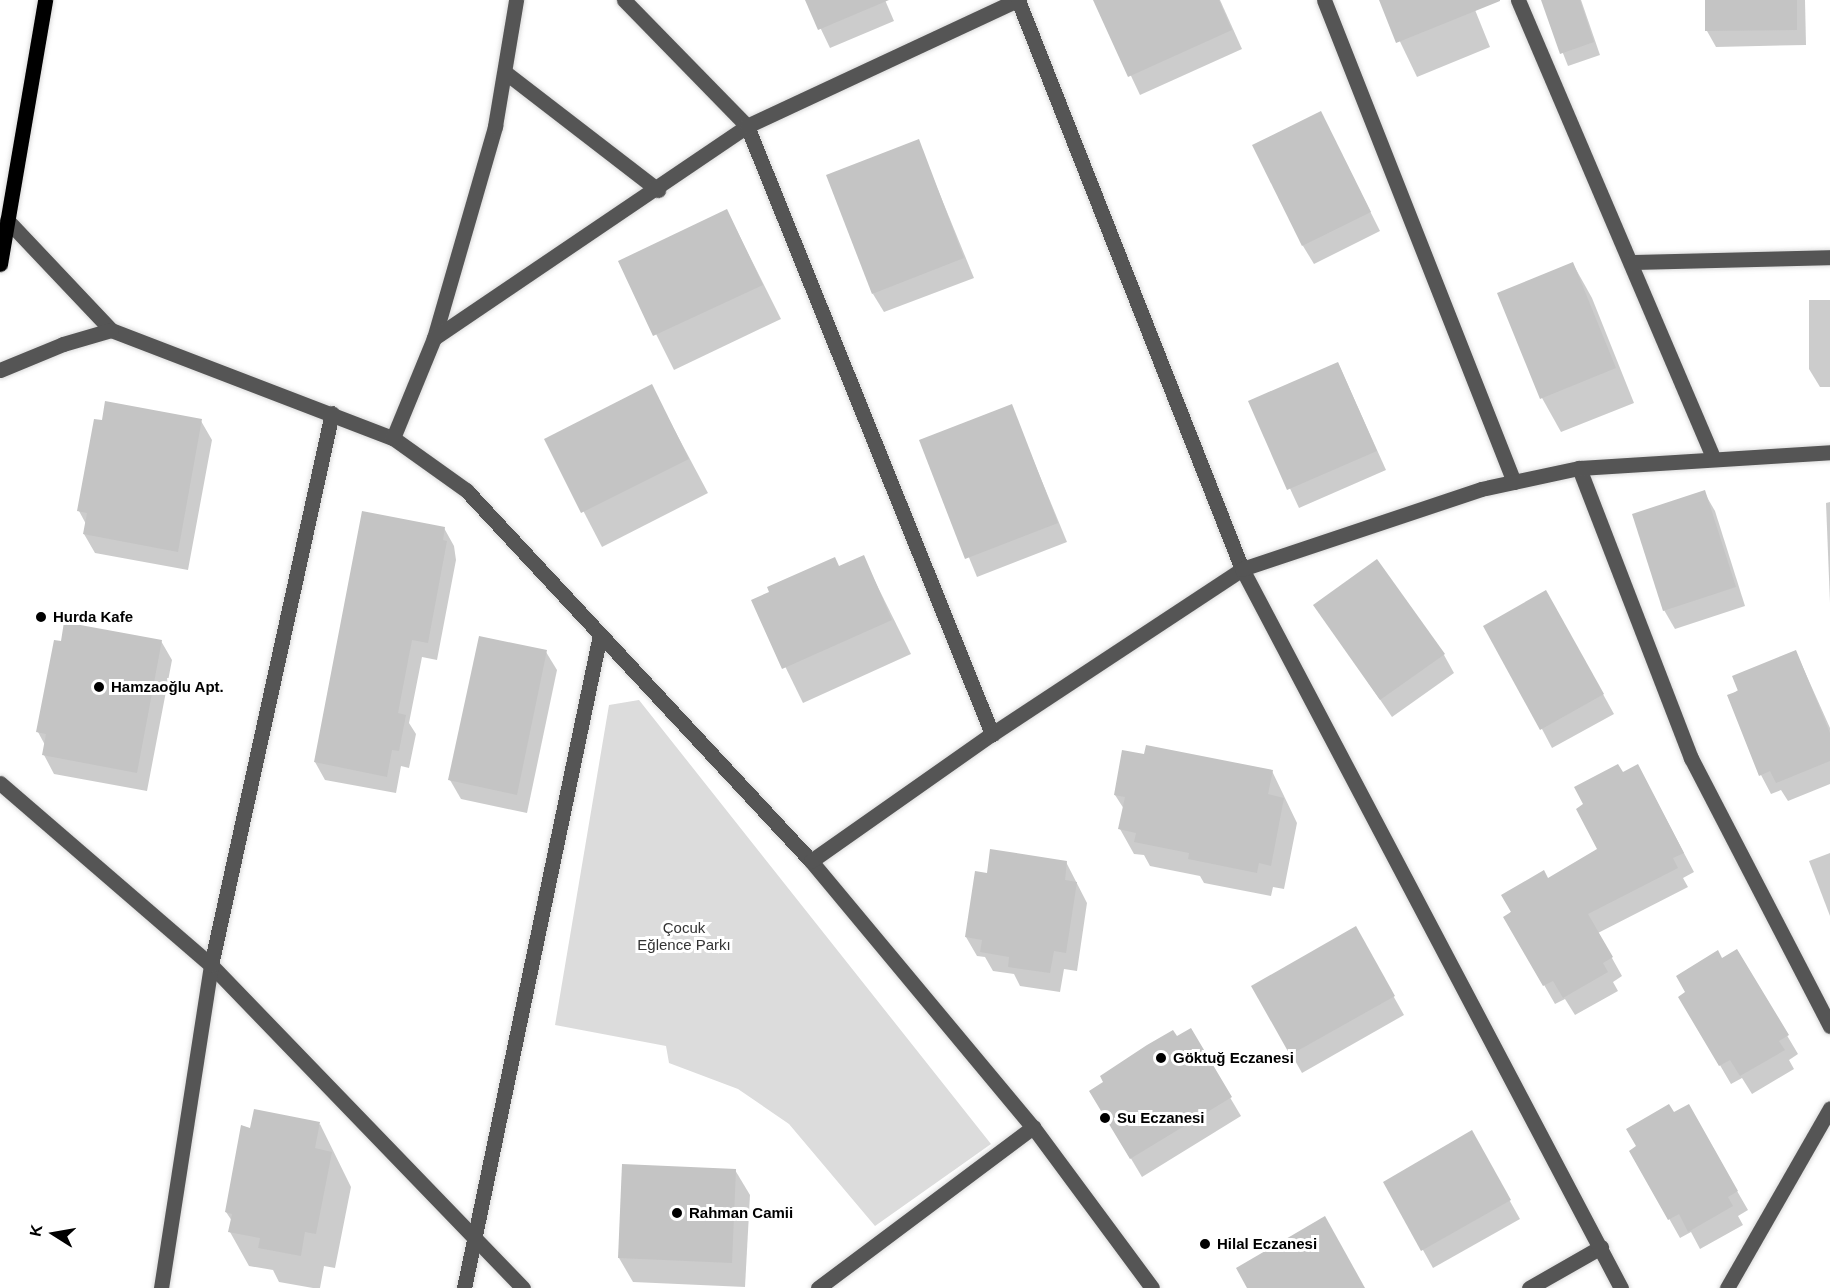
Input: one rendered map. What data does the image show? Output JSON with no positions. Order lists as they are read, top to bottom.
{
  "parks": ["Çocuk Eğlence Parkı"],
  "places": [
    "Hurda Kafe",
    "Hamzaoğlu Apt.",
    "Göktuğ Eczanesi",
    "Su Eczanesi",
    "Rahman Camii",
    "Hilal Eczanesi"
  ],
  "north": "left"
}
